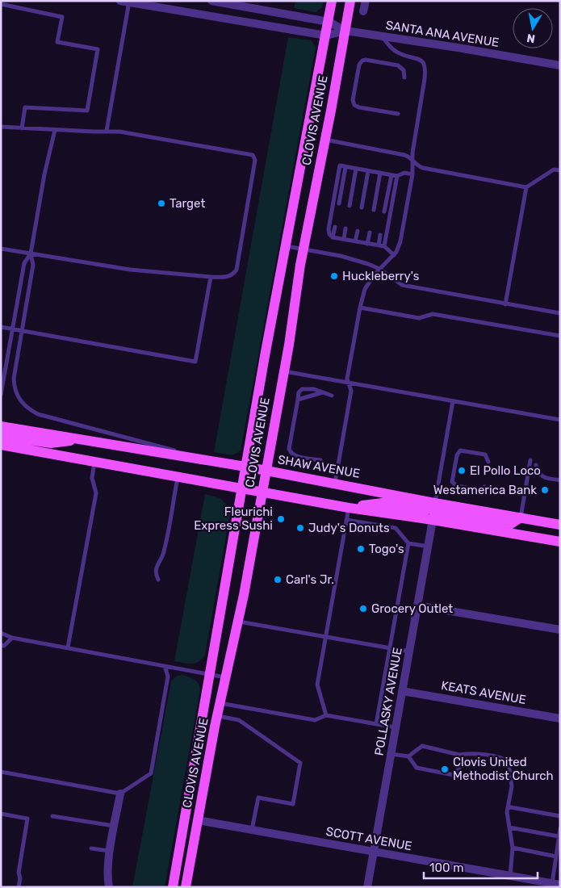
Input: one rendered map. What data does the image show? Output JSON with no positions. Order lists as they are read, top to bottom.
{
  "streets": {
    "main road": ["CLOVIS AVENUE", "SHAW AVENUE"],
    "street": [
      "SANTA ANA AVENUE",
      "KEATS AVENUE",
      "POLLASKY AVENUE",
      "SCOTT AVENUE"
    ]
  },
  "crossings": [
    ["SANTA ANA AVENUE", "CLOVIS AVENUE"],
    ["CLOVIS AVENUE", "SHAW AVENUE"],
    ["CLOVIS AVENUE", "SCOTT AVENUE"],
    ["KEATS AVENUE", "POLLASKY AVENUE"],
    ["POLLASKY AVENUE", "SCOTT AVENUE"]
  ],
  "places": [
    "Target",
    "Huckleberry's",
    "El Pollo Loco",
    "Westamerica Bank",
    "Fleurichi Express Sushi",
    "Judy's Donuts",
    "Togo's",
    "Carl's Jr.",
    "Grocery Outlet",
    "Clovis United Methodist Church"
  ],
  "scale_bar": "100 m",
  "north": "bottom"
}
